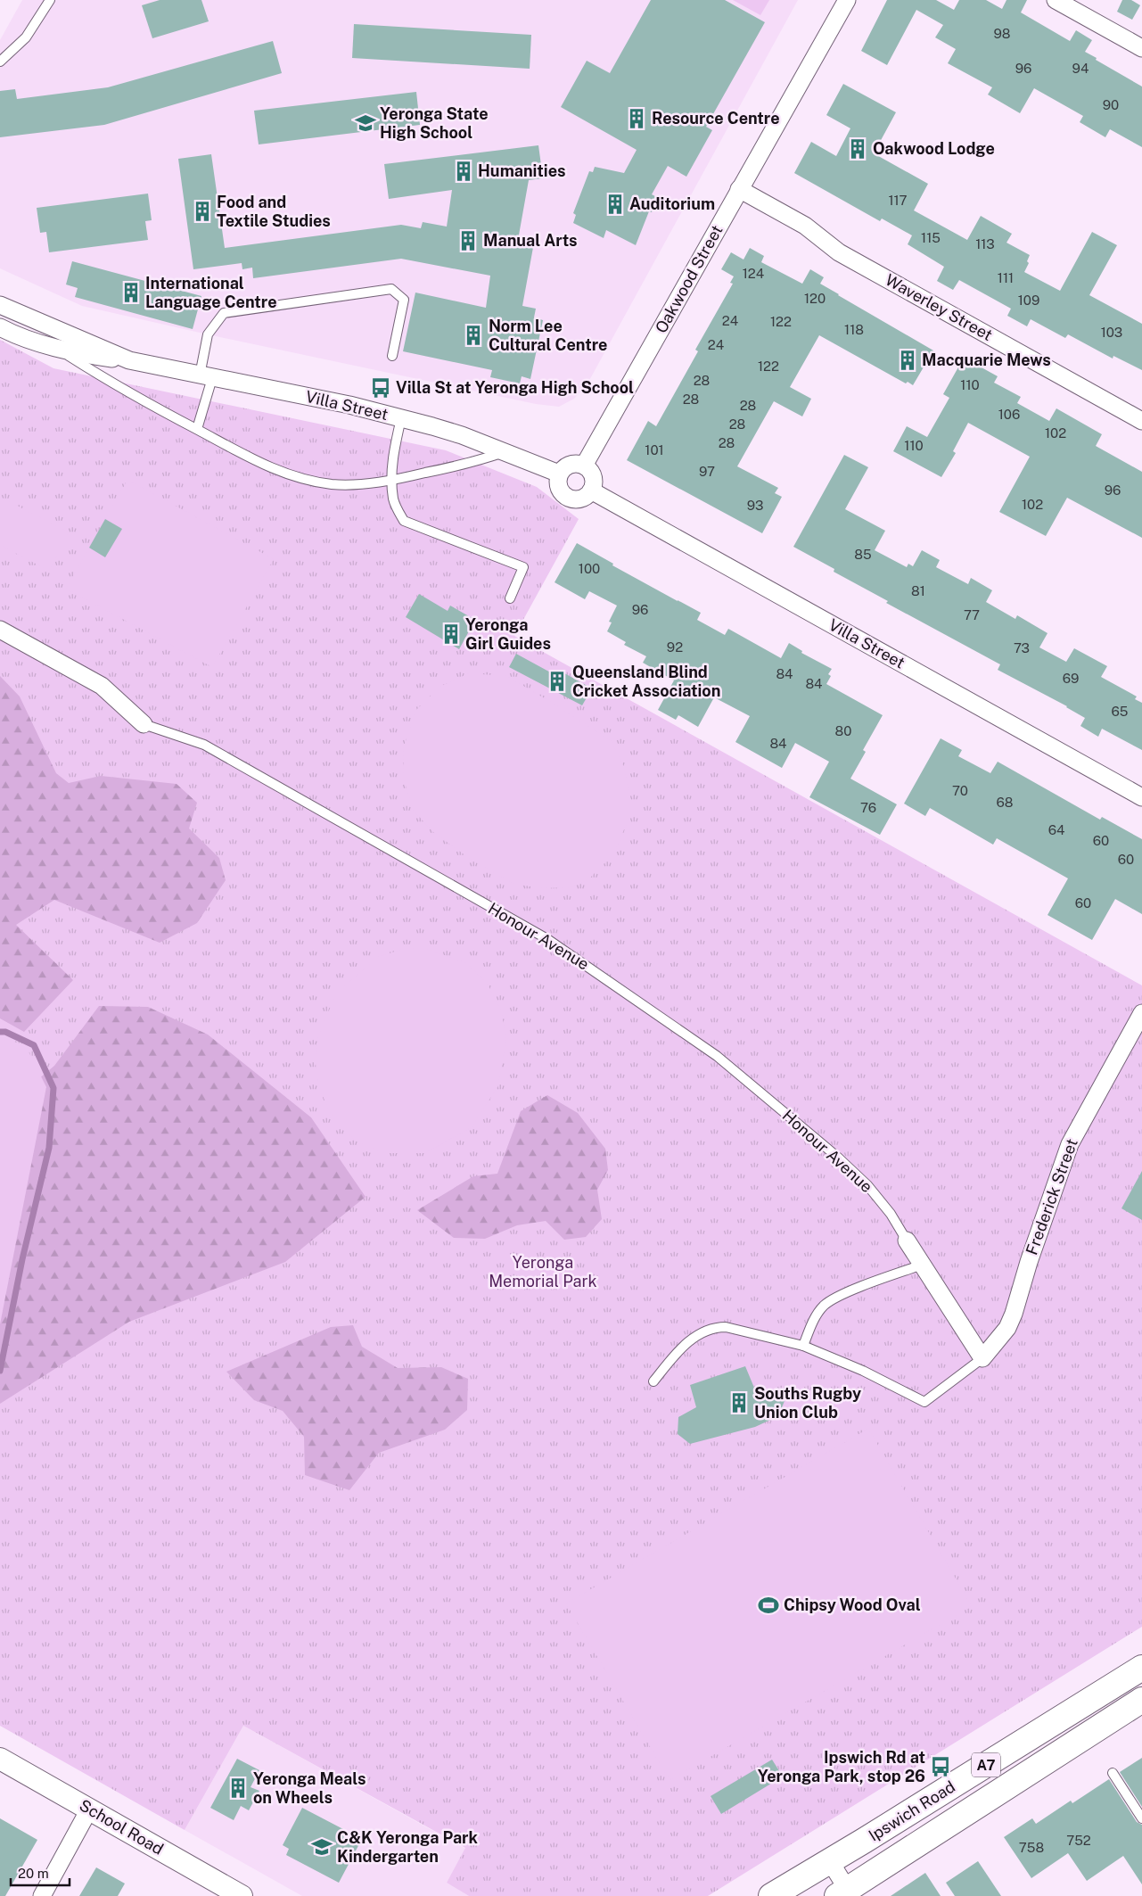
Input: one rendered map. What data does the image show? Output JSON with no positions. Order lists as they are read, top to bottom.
{
  "streets": {
    "highway": ["A7", "Ipswich Road"],
    "street": [
      "Oakwood Street",
      "Waverley Street",
      "Villa Street",
      "Honour Avenue",
      "Frederick Street",
      "School Road"
    ]
  },
  "crossings": [
    ["Oakwood Street", "Waverley Street"],
    ["Oakwood Street", "Villa Street"],
    ["Honour Avenue", "Frederick Street"]
  ],
  "parks": ["Yeronga Memorial Park"],
  "places": {
    "building": [
      "Resource Centre",
      "Oakwood Lodge",
      "Humanities",
      "Auditorium",
      "Food and Textile Studies",
      "Manual Arts",
      "International Language Centre",
      "Norm Lee Cultural Centre",
      "Macquarie Mews",
      "Yeronga Girl Guides",
      "Queensland Blind Cricket Association",
      "Souths Rugby Union Club",
      "Yeronga Meals on Wheels"
    ],
    "school or university": ["Yeronga State High School", "C&K Yeronga Park Kindergarten"],
    "bus stop": ["Villa St at Yeronga High School", "Ipswich Rd at Yeronga Park, stop 26"],
    "sports": ["Chipsy Wood Oval"]
  },
  "house_numbers": [
    "98",
    "96",
    "94",
    "90",
    "117",
    "115",
    "113",
    "124",
    "111",
    "120",
    "109",
    "24",
    "122",
    "118",
    "103",
    "24",
    "122",
    "28",
    "110",
    "28",
    "28",
    "106",
    "28",
    "102",
    "28",
    "110",
    "101",
    "97",
    "96",
    "102",
    "93",
    "85",
    "100",
    "81",
    "96",
    "77",
    "92",
    "73",
    "84",
    "69",
    "84",
    "65",
    "80",
    "84",
    "70",
    "68",
    "76",
    "64",
    "60",
    "60",
    "60",
    "752",
    "758"
  ],
  "scale_bar": "20 m"
}
